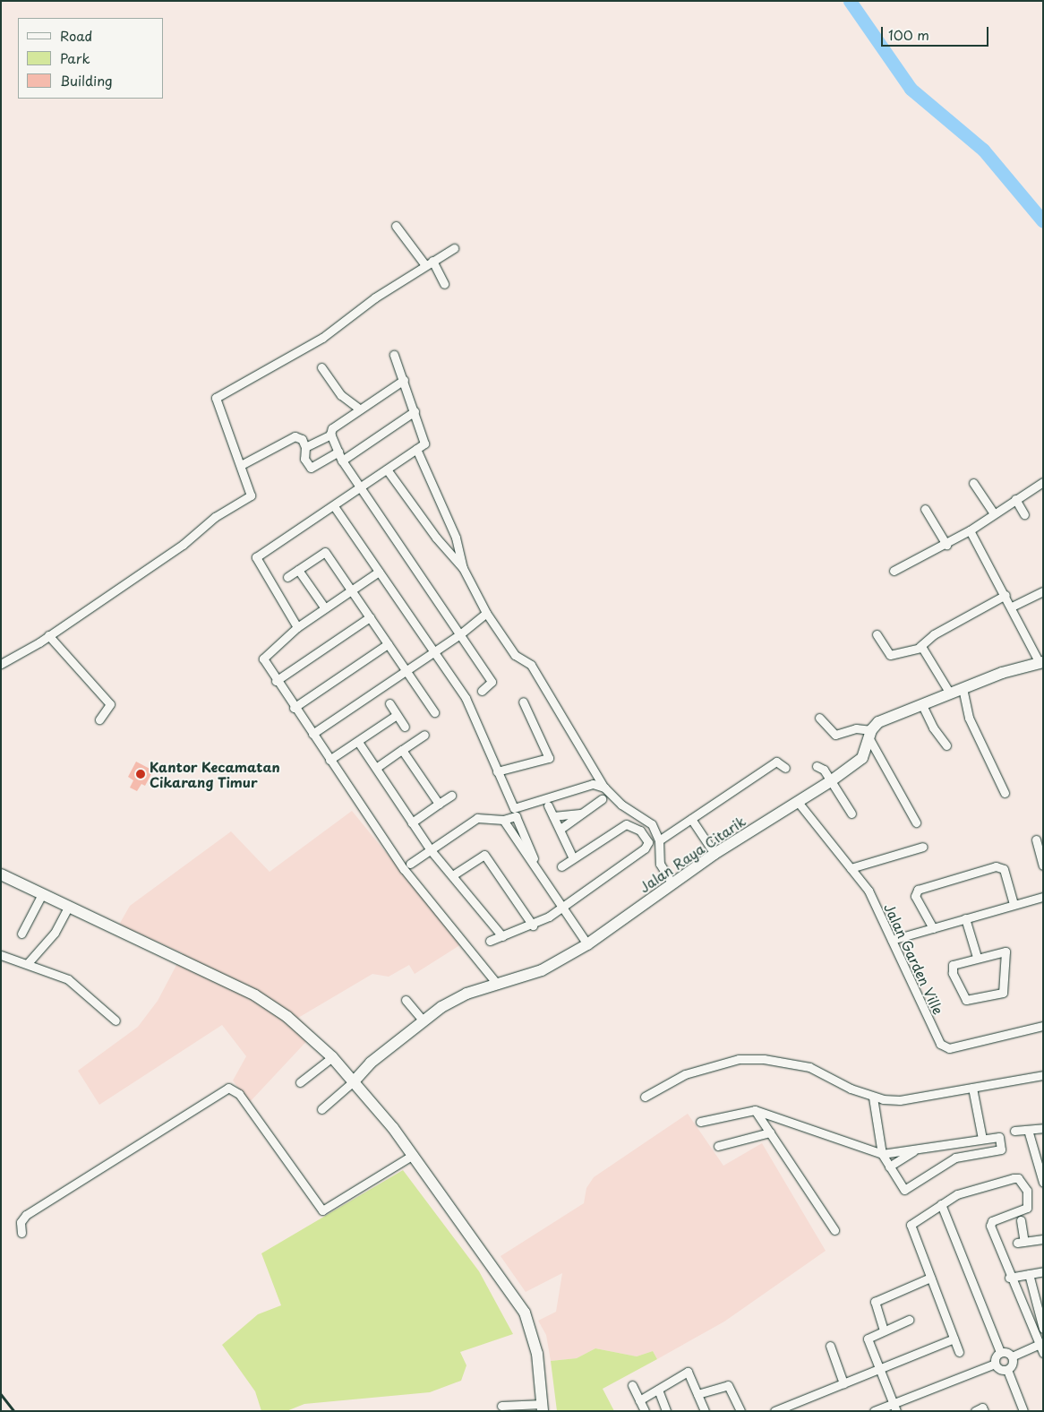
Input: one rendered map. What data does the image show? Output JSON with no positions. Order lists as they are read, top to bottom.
{
  "streets": {
    "street": ["Jalan Raya Citarik", "Jalan Garden Ville"]
  },
  "crossings": [
    ["Jalan Raya Citarik", "Jalan Garden Ville"]
  ],
  "places": ["Kantor Kecamatan Cikarang Timur"],
  "legend": ["Road", "Park", "Building"],
  "scale_bar": "100 m"
}
